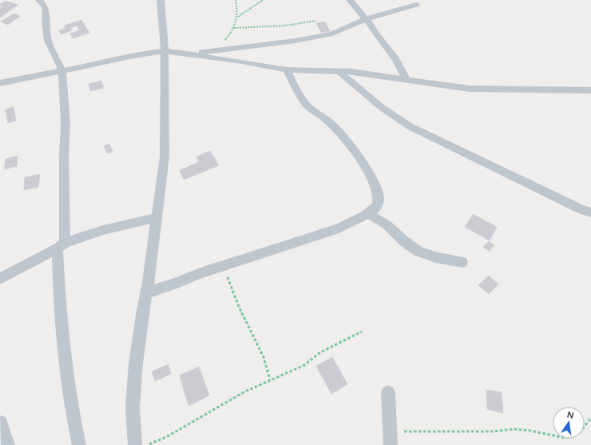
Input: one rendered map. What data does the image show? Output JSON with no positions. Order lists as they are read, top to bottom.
{
  "north": "top"
}
